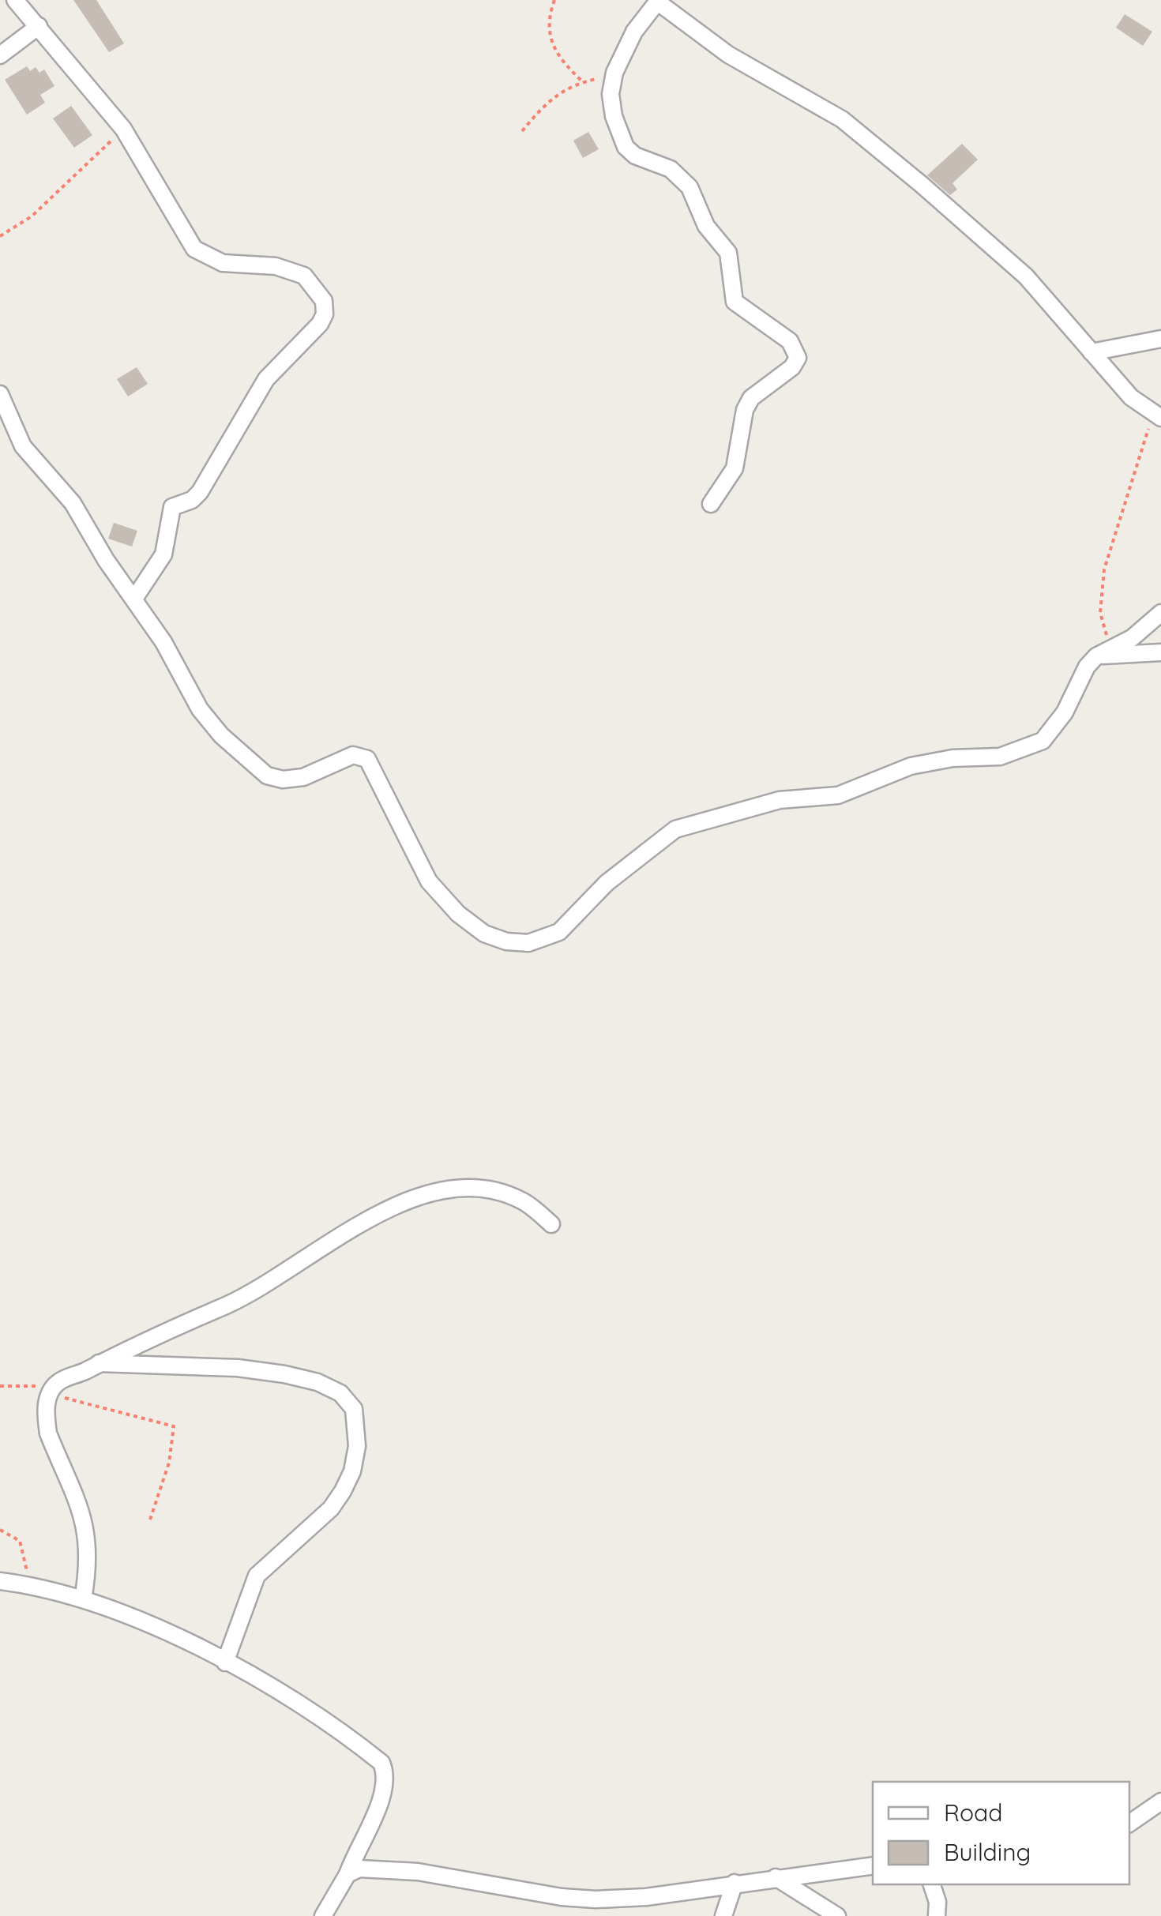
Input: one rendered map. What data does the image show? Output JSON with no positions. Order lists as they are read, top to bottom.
{
  "legend": ["Road", "Building"]
}
